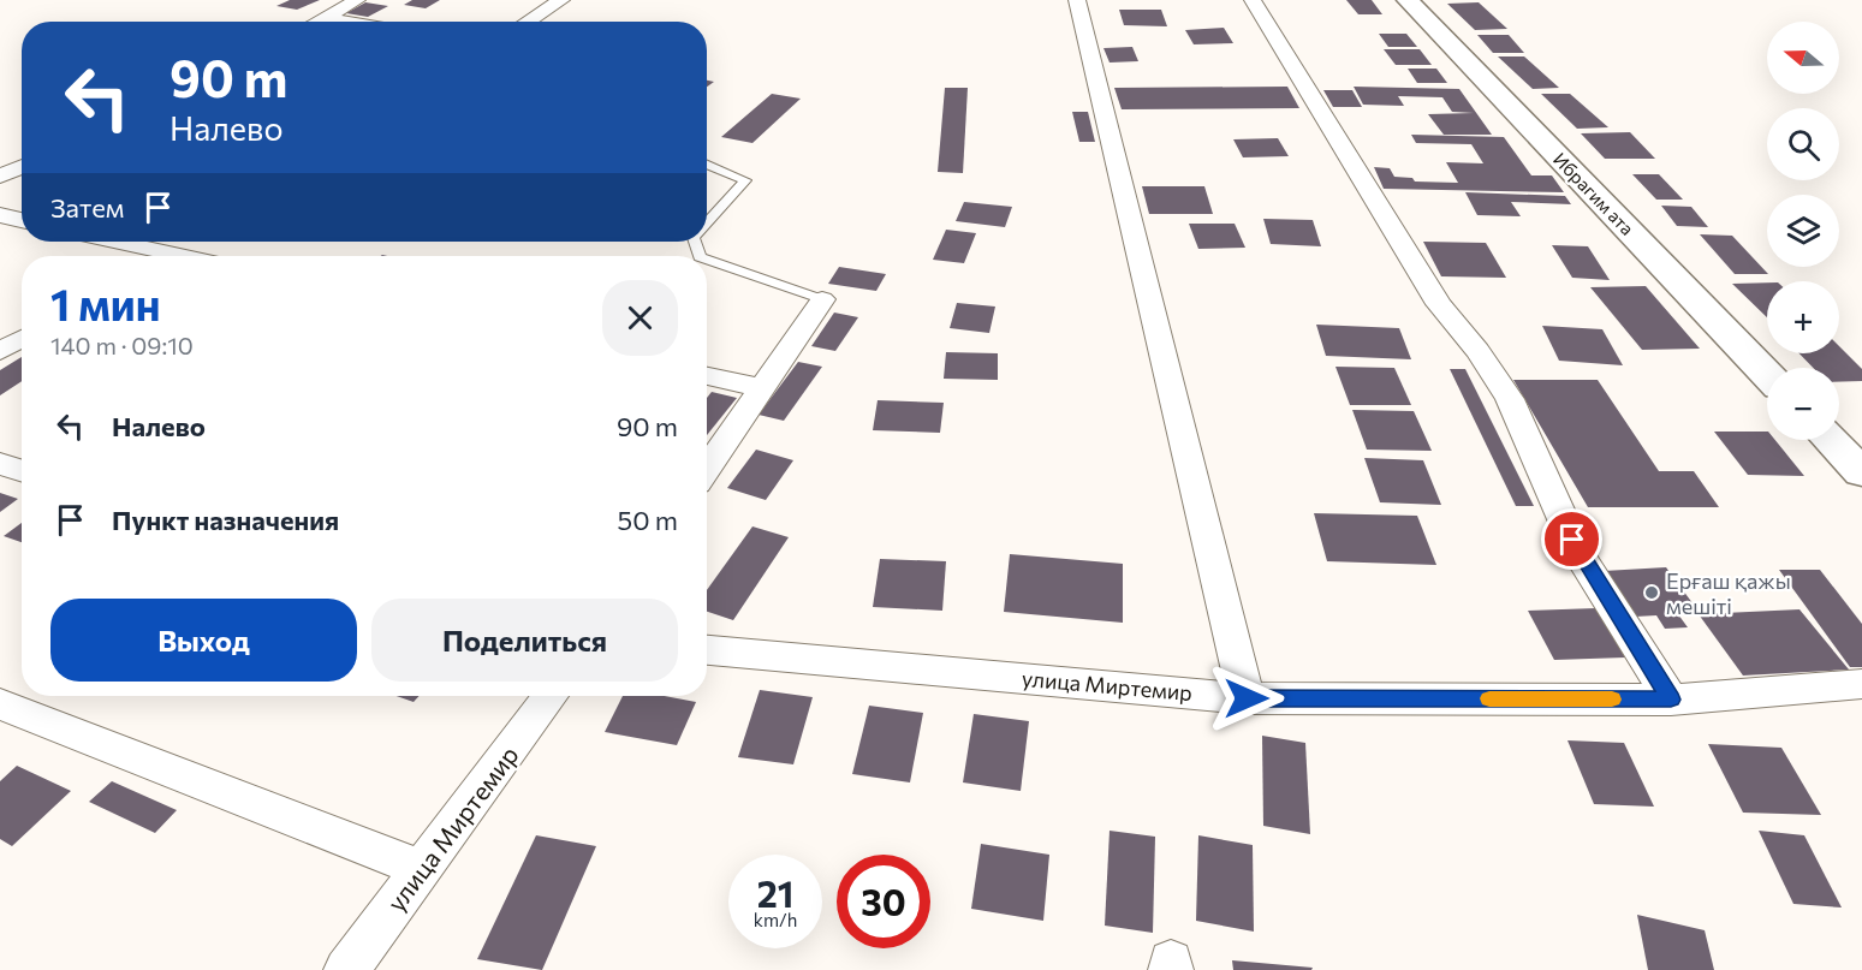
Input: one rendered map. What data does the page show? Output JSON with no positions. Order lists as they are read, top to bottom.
{
  "streets": {
    "street": ["Ибрагим ата", "улица Миртемир"]
  },
  "places": ["Ерғаш қажы мешіті"],
  "north": "left",
  "page": {
    "map_buttons": ["+", "−"],
    "turn": ["90 m", "Налево"],
    "then": "Затем",
    "heading": ["1 мин", "140 m · 09:10"],
    "list": [
      {
        "name": "Налево",
        "value": "90 m"
      },
      {
        "name": "Пункт назначения",
        "value": "50 m"
      }
    ],
    "buttons": ["Выход", "Поделиться"],
    "speed": "21 km/h",
    "limit": "30"
  }
}
